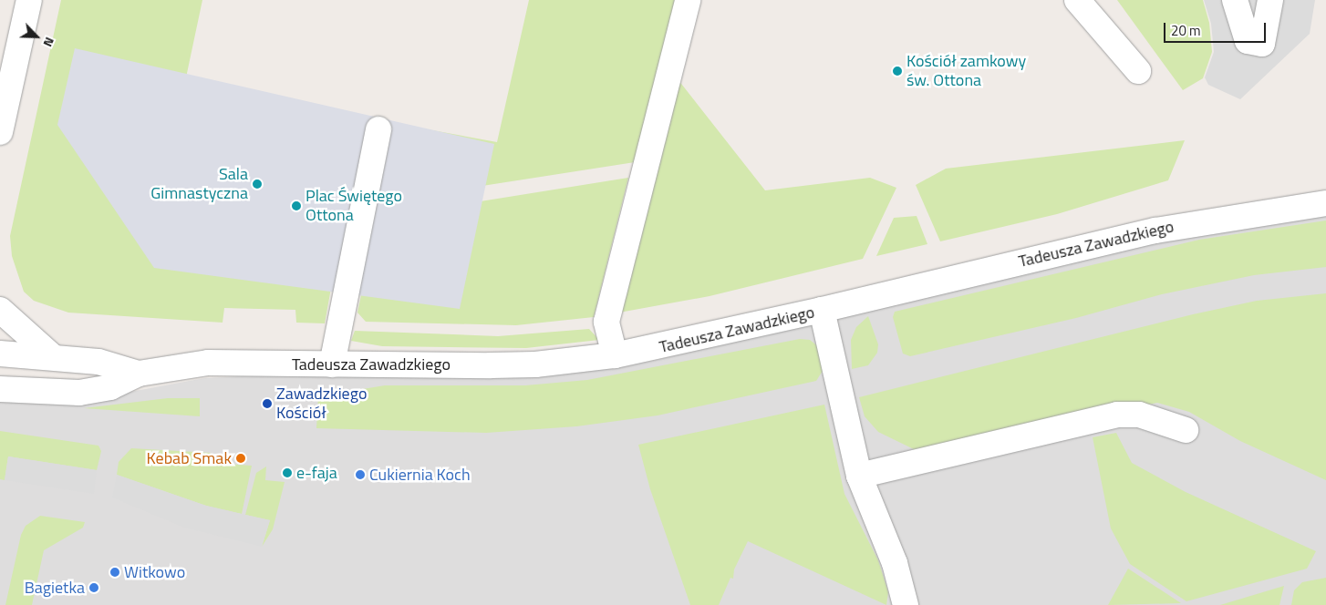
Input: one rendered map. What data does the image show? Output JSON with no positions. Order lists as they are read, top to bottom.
{
  "streets": {
    "street": ["Tadeusza Zawadzkiego"]
  },
  "places": [
    "Kościół zamkowy św. Ottona",
    "Sala Gimnastyczna",
    "Plac Świętego Ottona",
    "Zawadzkiego Kościół",
    "Kebab Smak",
    "e-faja",
    "Cukiernia Koch",
    "Witkowo",
    "Bagietka"
  ],
  "scale_bar": "20 m",
  "north": "bottom right"
}
